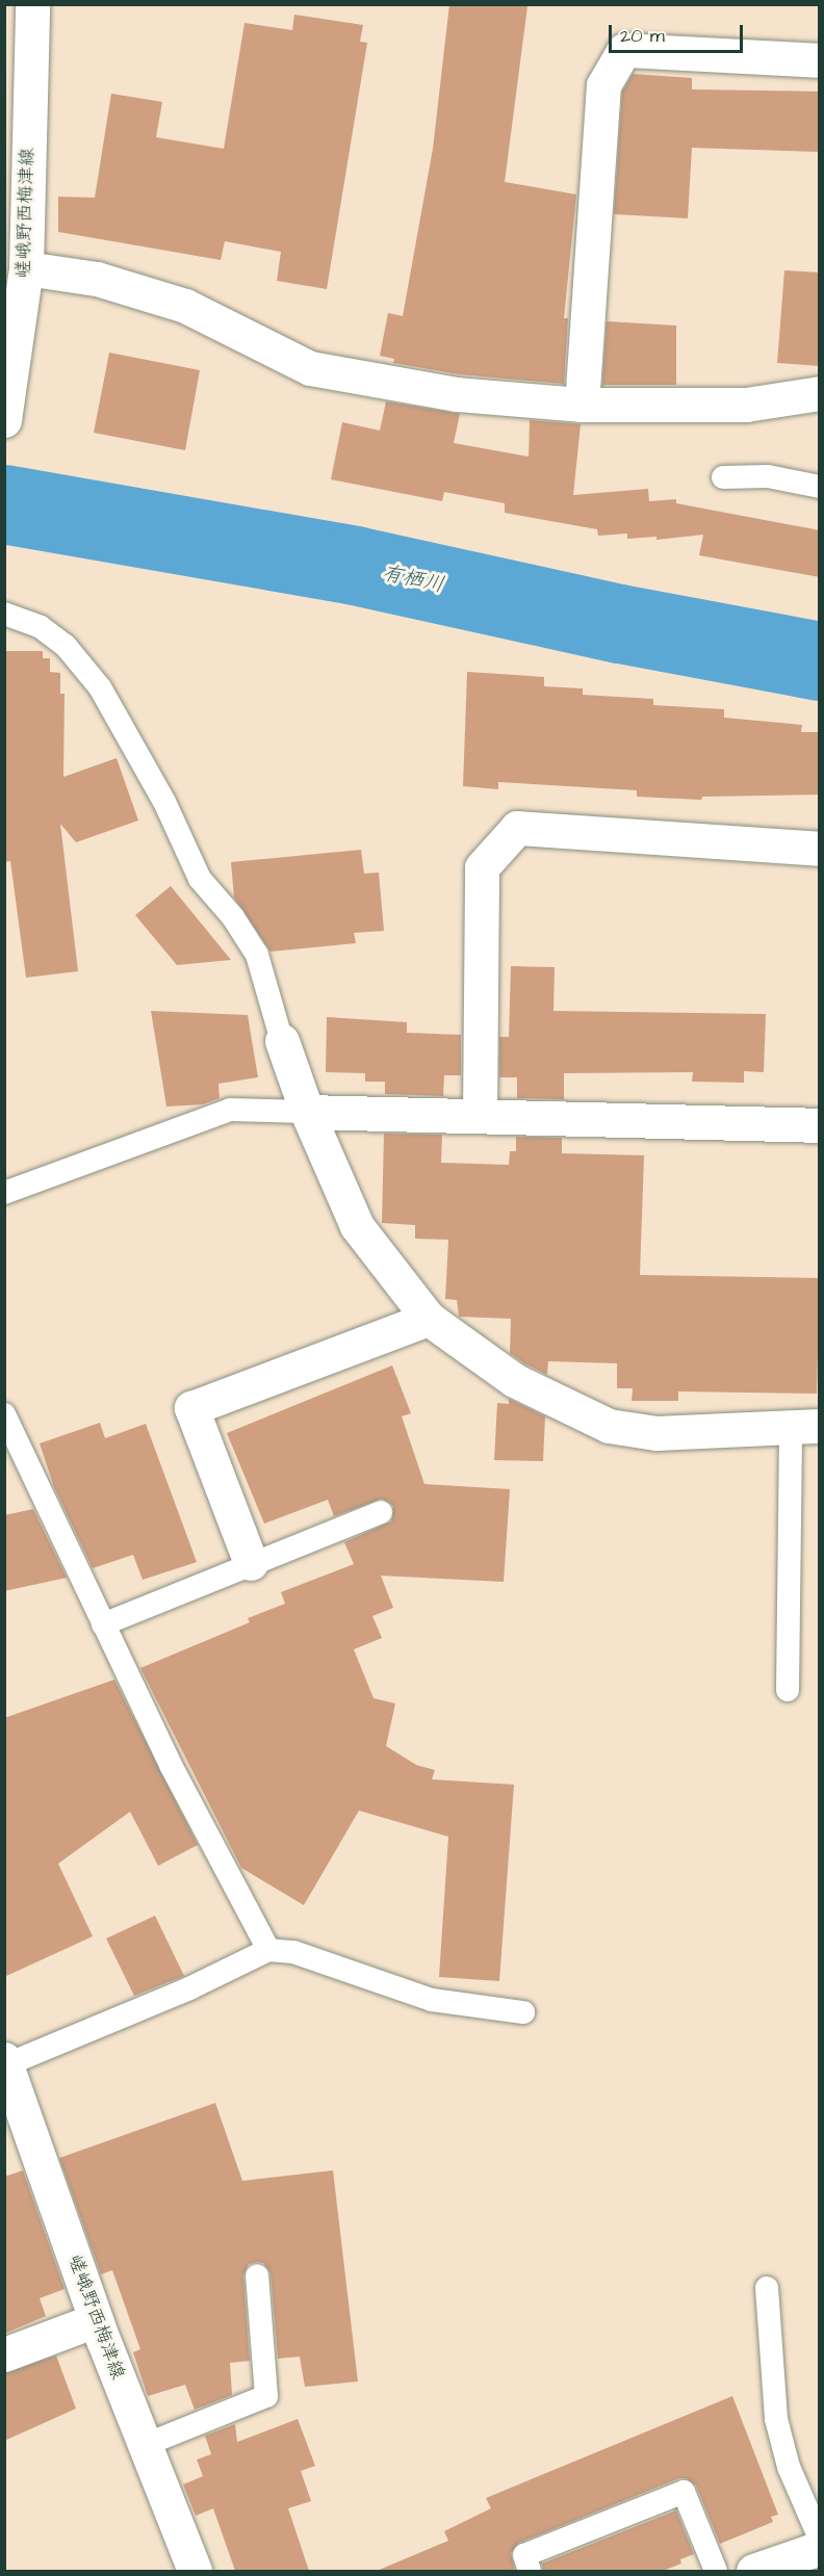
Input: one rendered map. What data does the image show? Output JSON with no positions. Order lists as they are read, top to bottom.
{
  "streets": {
    "street": ["嵯峨野西梅津線"]
  },
  "water": ["有栖川"],
  "scale_bar": "20 m"
}
